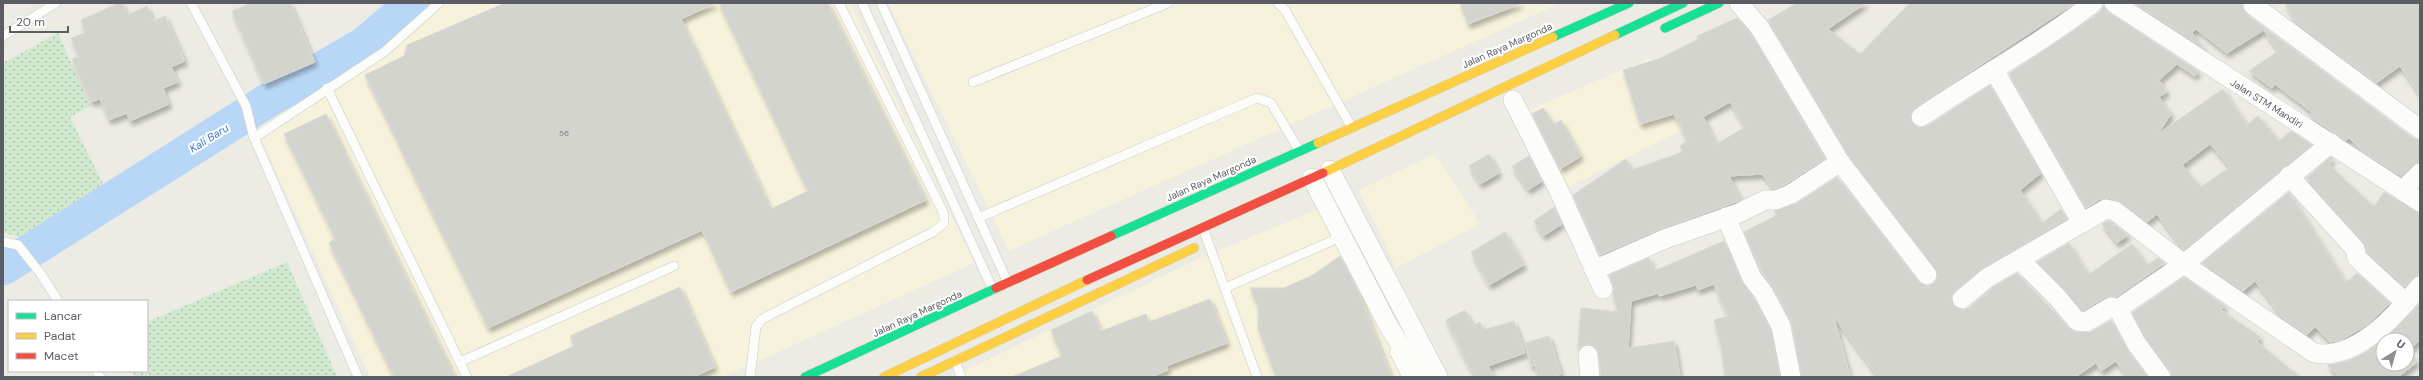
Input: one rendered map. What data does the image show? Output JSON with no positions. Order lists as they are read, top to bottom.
{
  "streets": {
    "main road": ["Jalan Raya Margonda"],
    "street": ["Jalan STM Mandiri"]
  },
  "water": ["Kali Baru"],
  "house_numbers": ["56"],
  "legend": ["Lancar", "Padat", "Macet"],
  "scale_bar": "20 m",
  "north": "top right"
}
